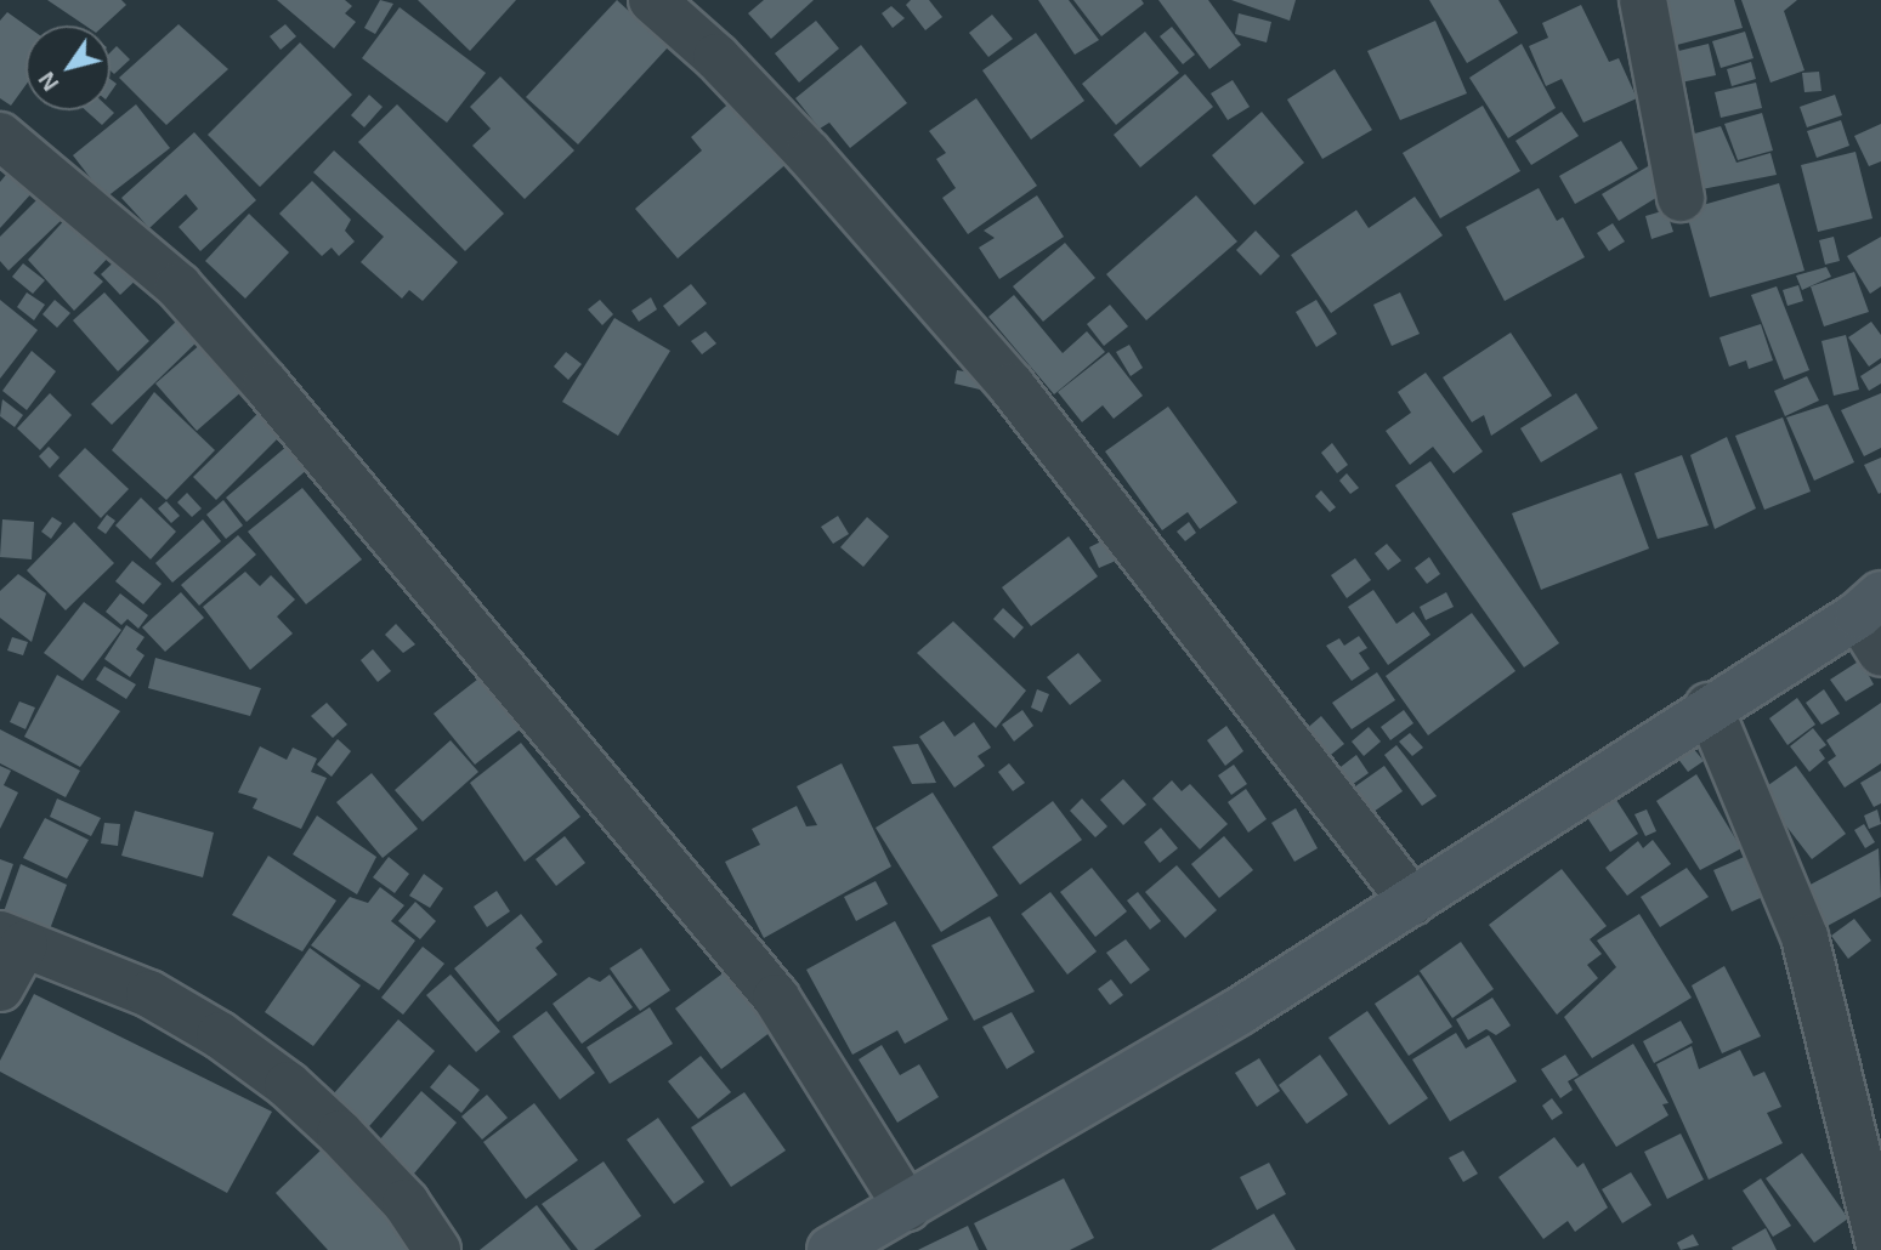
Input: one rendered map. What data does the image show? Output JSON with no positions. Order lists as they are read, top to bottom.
{
  "north": "bottom left"
}
